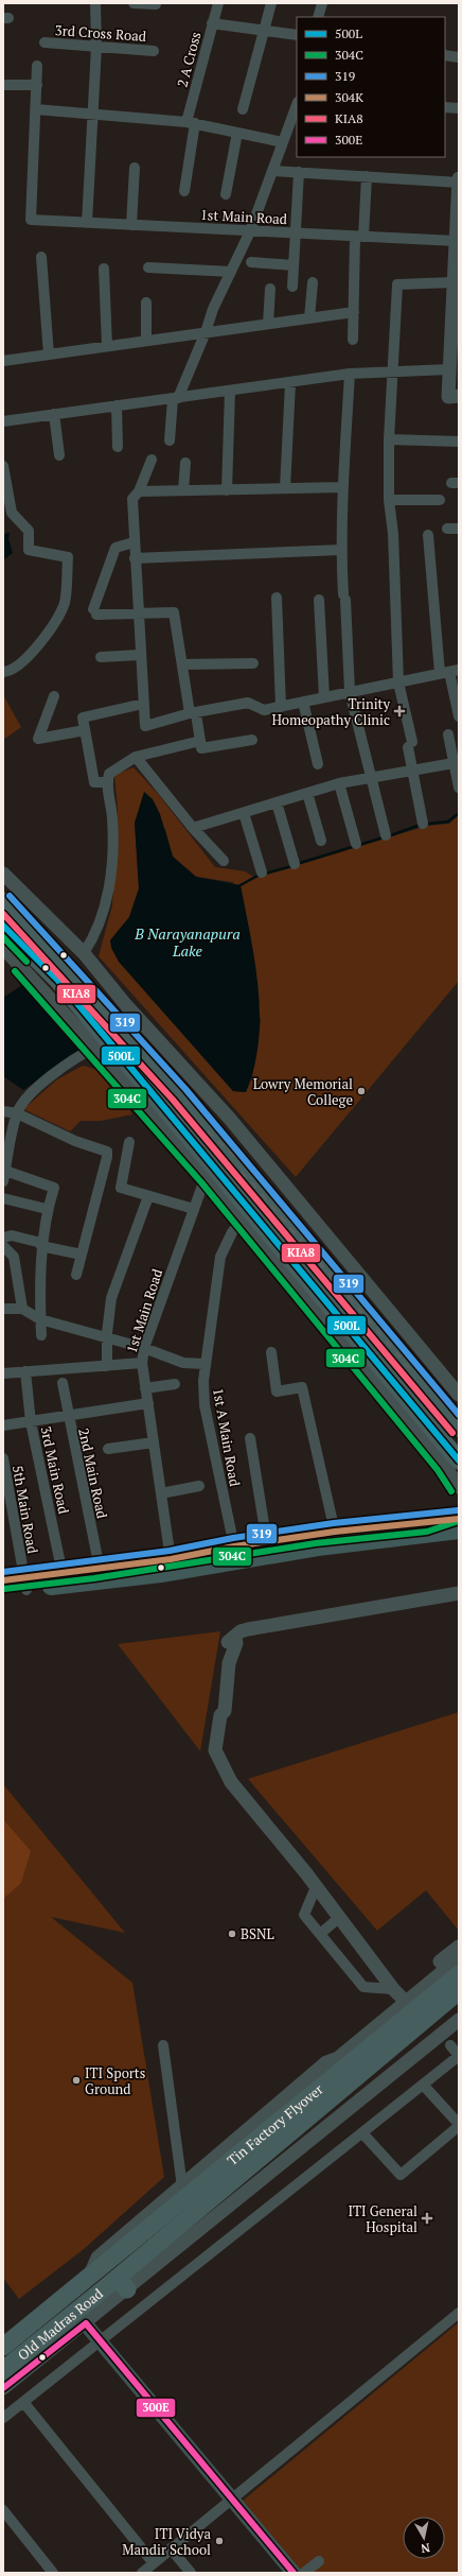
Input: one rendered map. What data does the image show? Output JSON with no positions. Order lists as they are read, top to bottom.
{
  "streets": {
    "highway": ["Tin Factory Flyover", "Old Madras Road"],
    "street": [
      "3rd Cross Road",
      "2 A Cross",
      "1st Main Road",
      "1st A Main Road",
      "3rd Main Road",
      "2nd Main Road",
      "5th Main Road"
    ]
  },
  "crossings": [
    ["Tin Factory Flyover", "Old Madras Road"]
  ],
  "water": ["B Narayanapura Lake"],
  "places": {
    "health": ["Trinity Homeopathy Clinic", "ITI General Hospital"],
    "other": [
      "Lowry Memorial College",
      "BSNL",
      "ITI Sports Ground",
      "ITI Vidya Mandir School"
    ]
  },
  "lines": [
    "transit line 319",
    "transit line KIA8",
    "transit line 500L",
    "transit line 304C",
    "transit line 304K",
    "transit line 300E"
  ],
  "legend": [
    "500L",
    "304C",
    "319",
    "304K",
    "KIA8",
    "300E"
  ],
  "north": "bottom"
}
